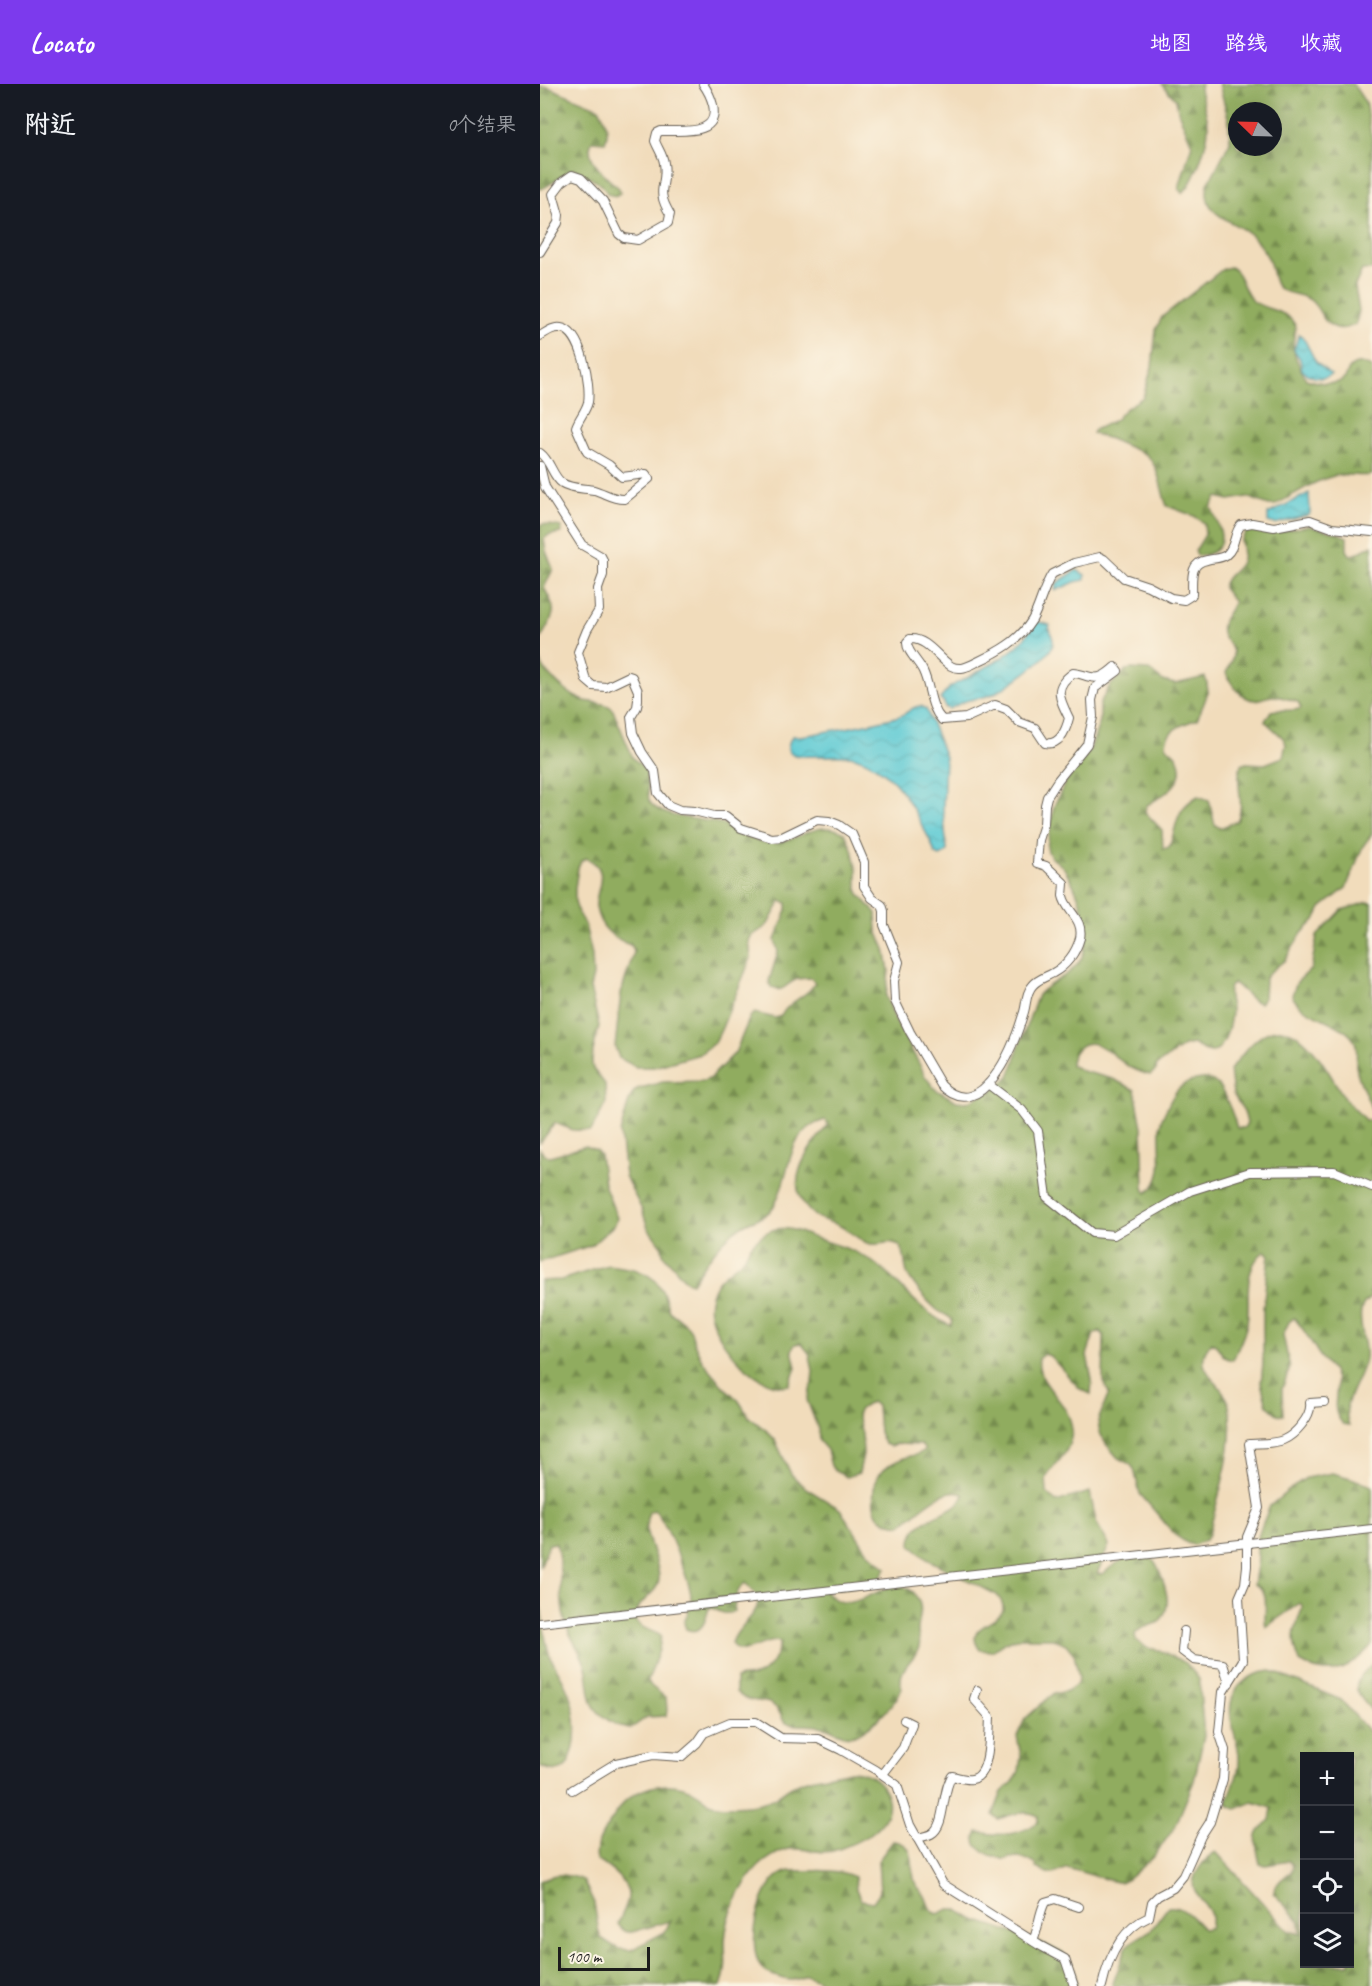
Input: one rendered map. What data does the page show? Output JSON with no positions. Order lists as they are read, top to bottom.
{
  "scale_bar": "100 m",
  "north": "top left",
  "page": {
    "header": "Locato",
    "nav": ["地图", "路线", "收藏"],
    "heading": ["附近", "0个结果"],
    "map_buttons": ["+", "−"],
    "scale": "100 m"
  }
}
